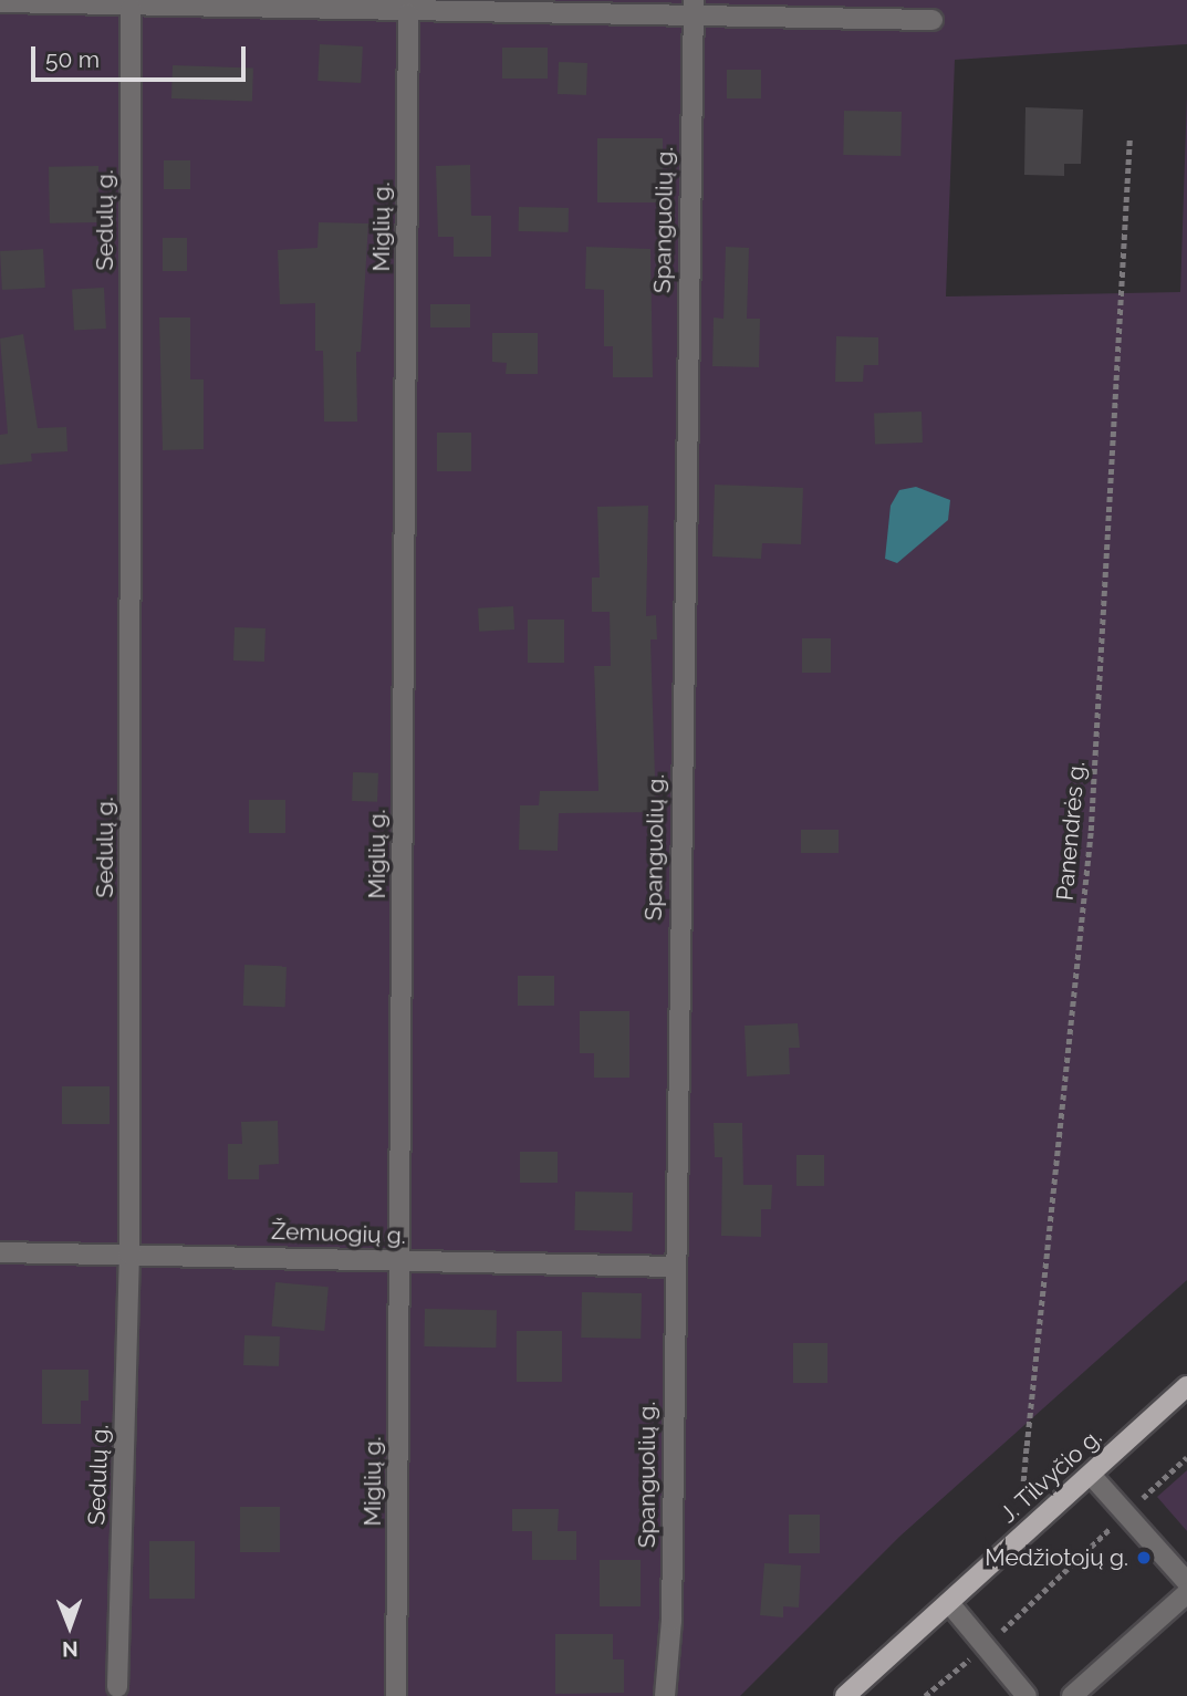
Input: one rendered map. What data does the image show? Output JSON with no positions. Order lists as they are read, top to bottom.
{
  "streets": {
    "main road": ["J. Tilvyčio g."],
    "street": [
      "Sedulų g.",
      "Spanguolių g.",
      "Miglių g.",
      "Žemuogių g."
    ],
    "path": ["Panendrės g."]
  },
  "crossings": [
    ["Sedulų g.", "Žemuogių g."],
    ["Spanguolių g.", "Žemuogių g."],
    ["Miglių g.", "Žemuogių g."],
    ["Panendrės g.", "J. Tilvyčio g."]
  ],
  "places": ["Medžiotojų g."],
  "scale_bar": "50 m",
  "north": "bottom"
}
